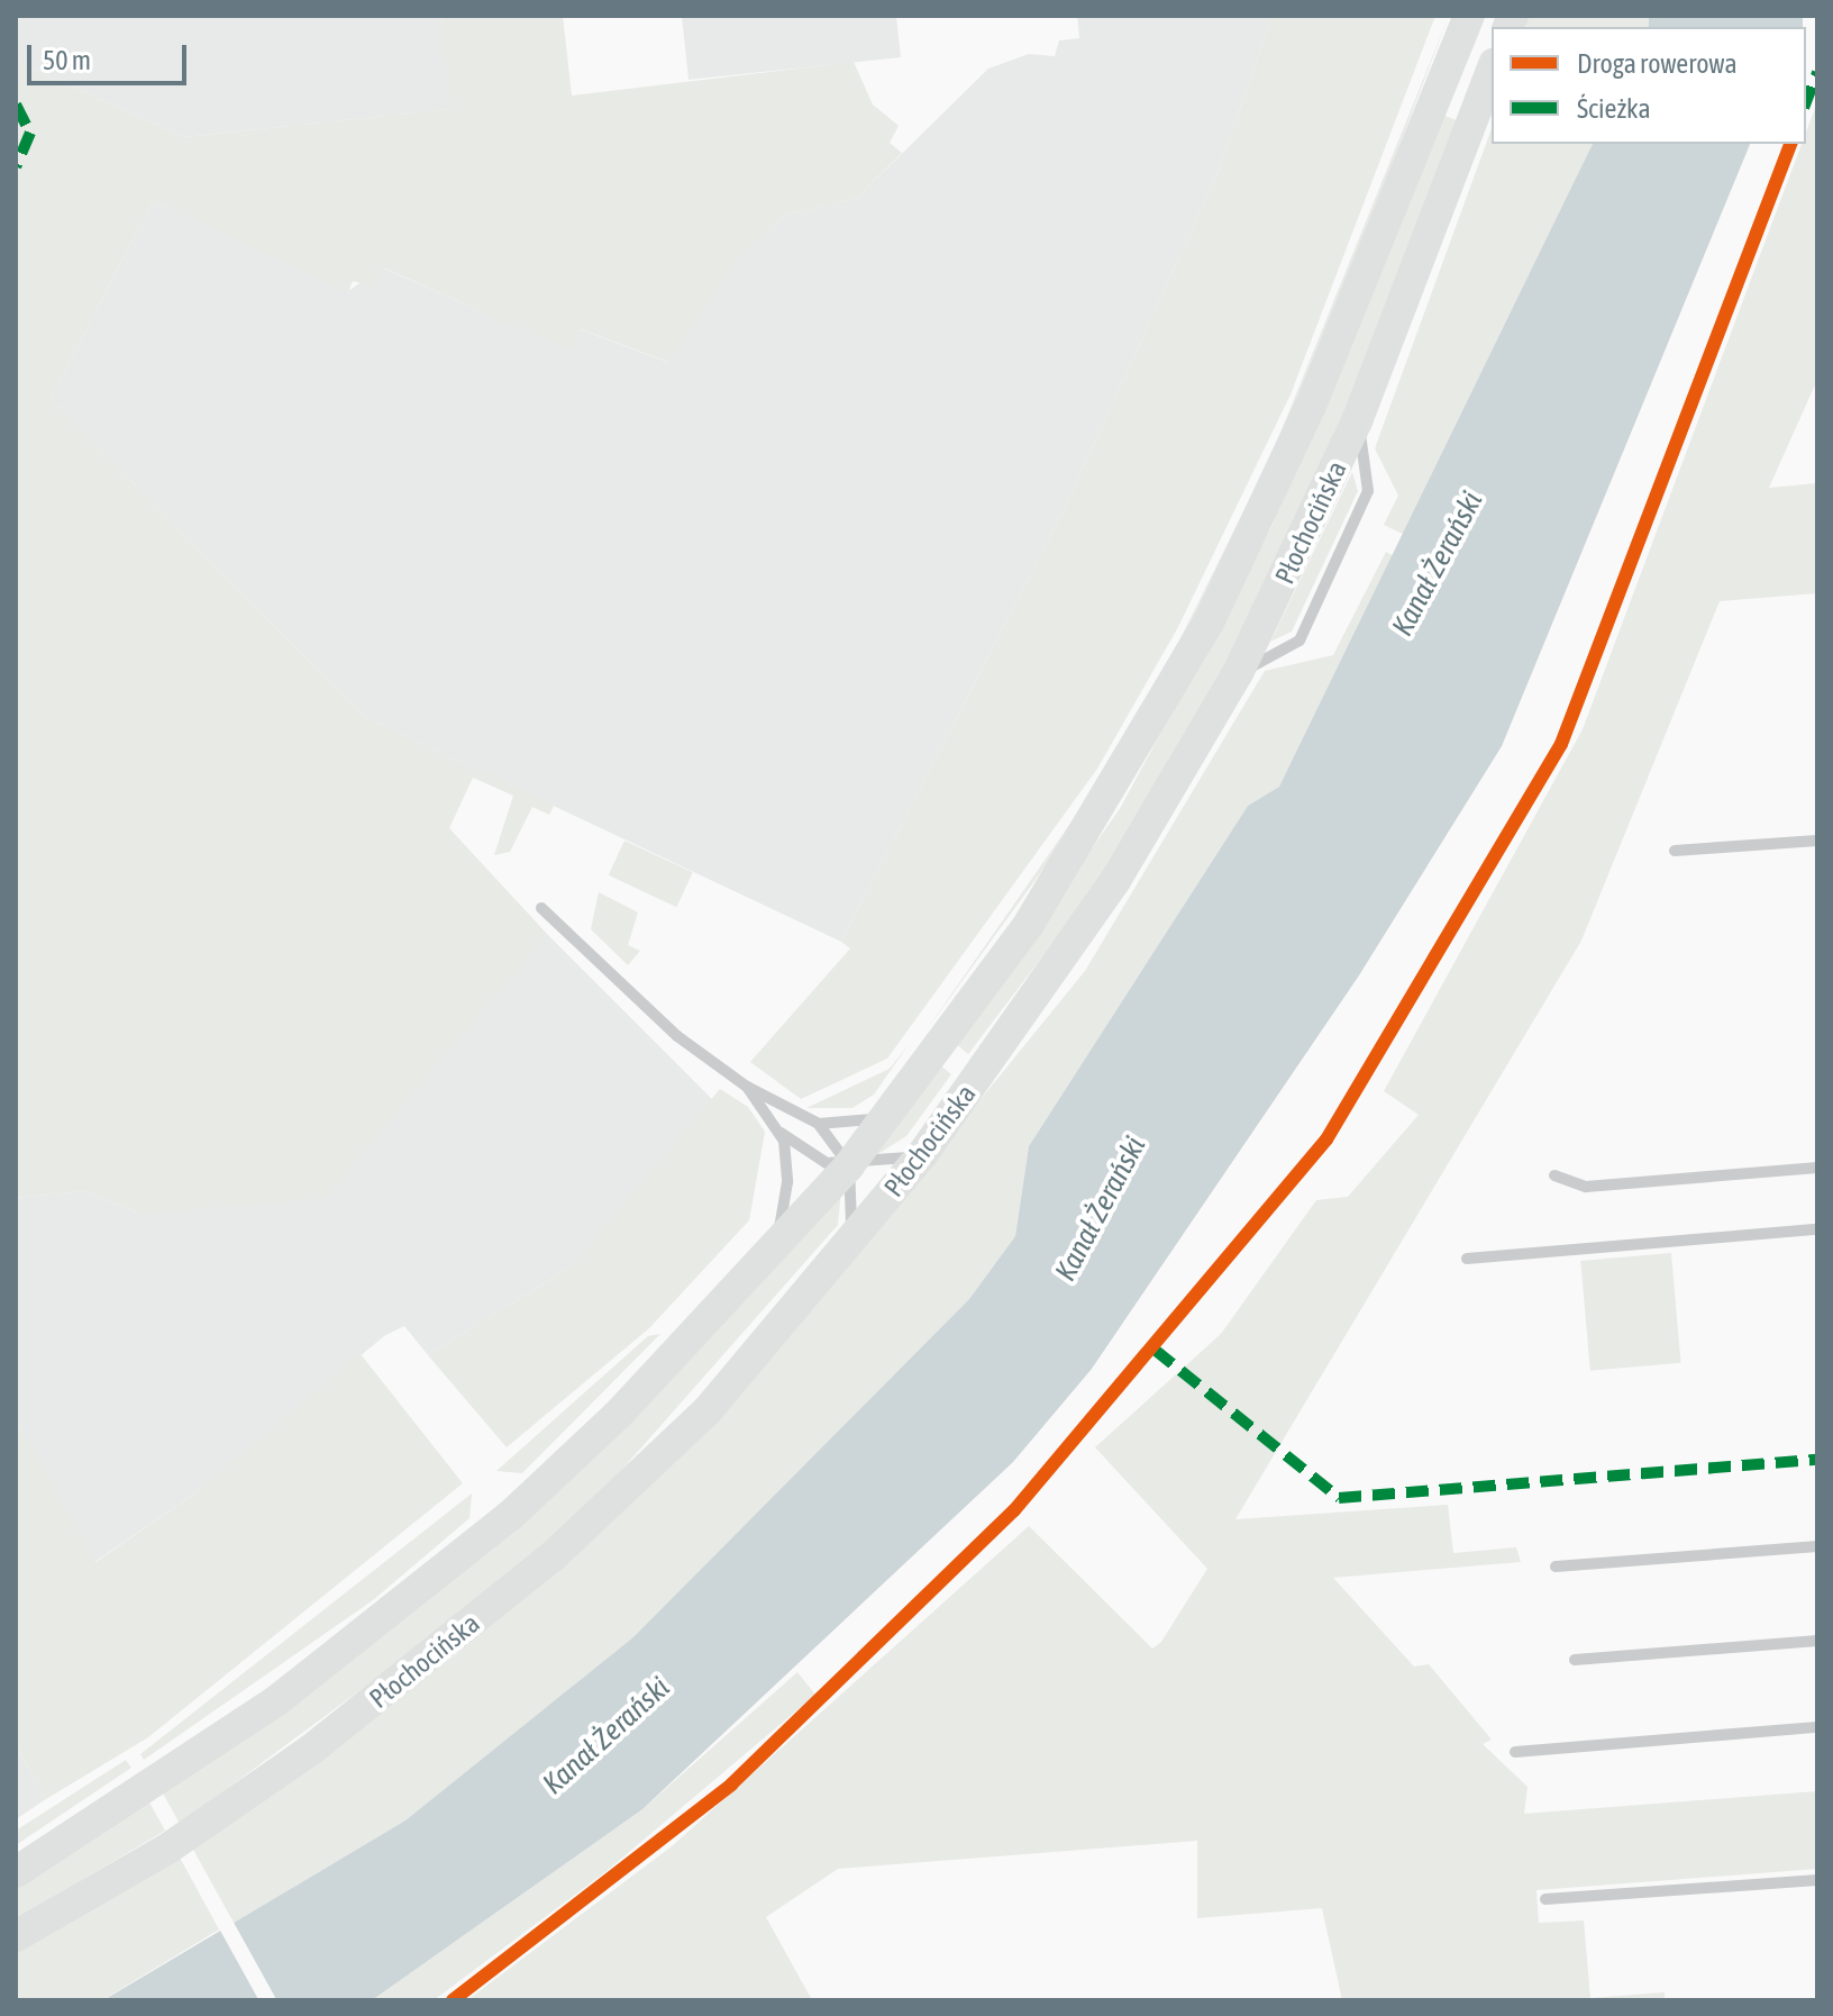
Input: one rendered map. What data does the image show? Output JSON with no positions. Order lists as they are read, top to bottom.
{
  "streets": {
    "main road": ["Płochocińska"]
  },
  "water": ["Kanał Żerański"],
  "legend": ["Droga rowerowa", "Ścieżka"],
  "scale_bar": "50 m"
}
